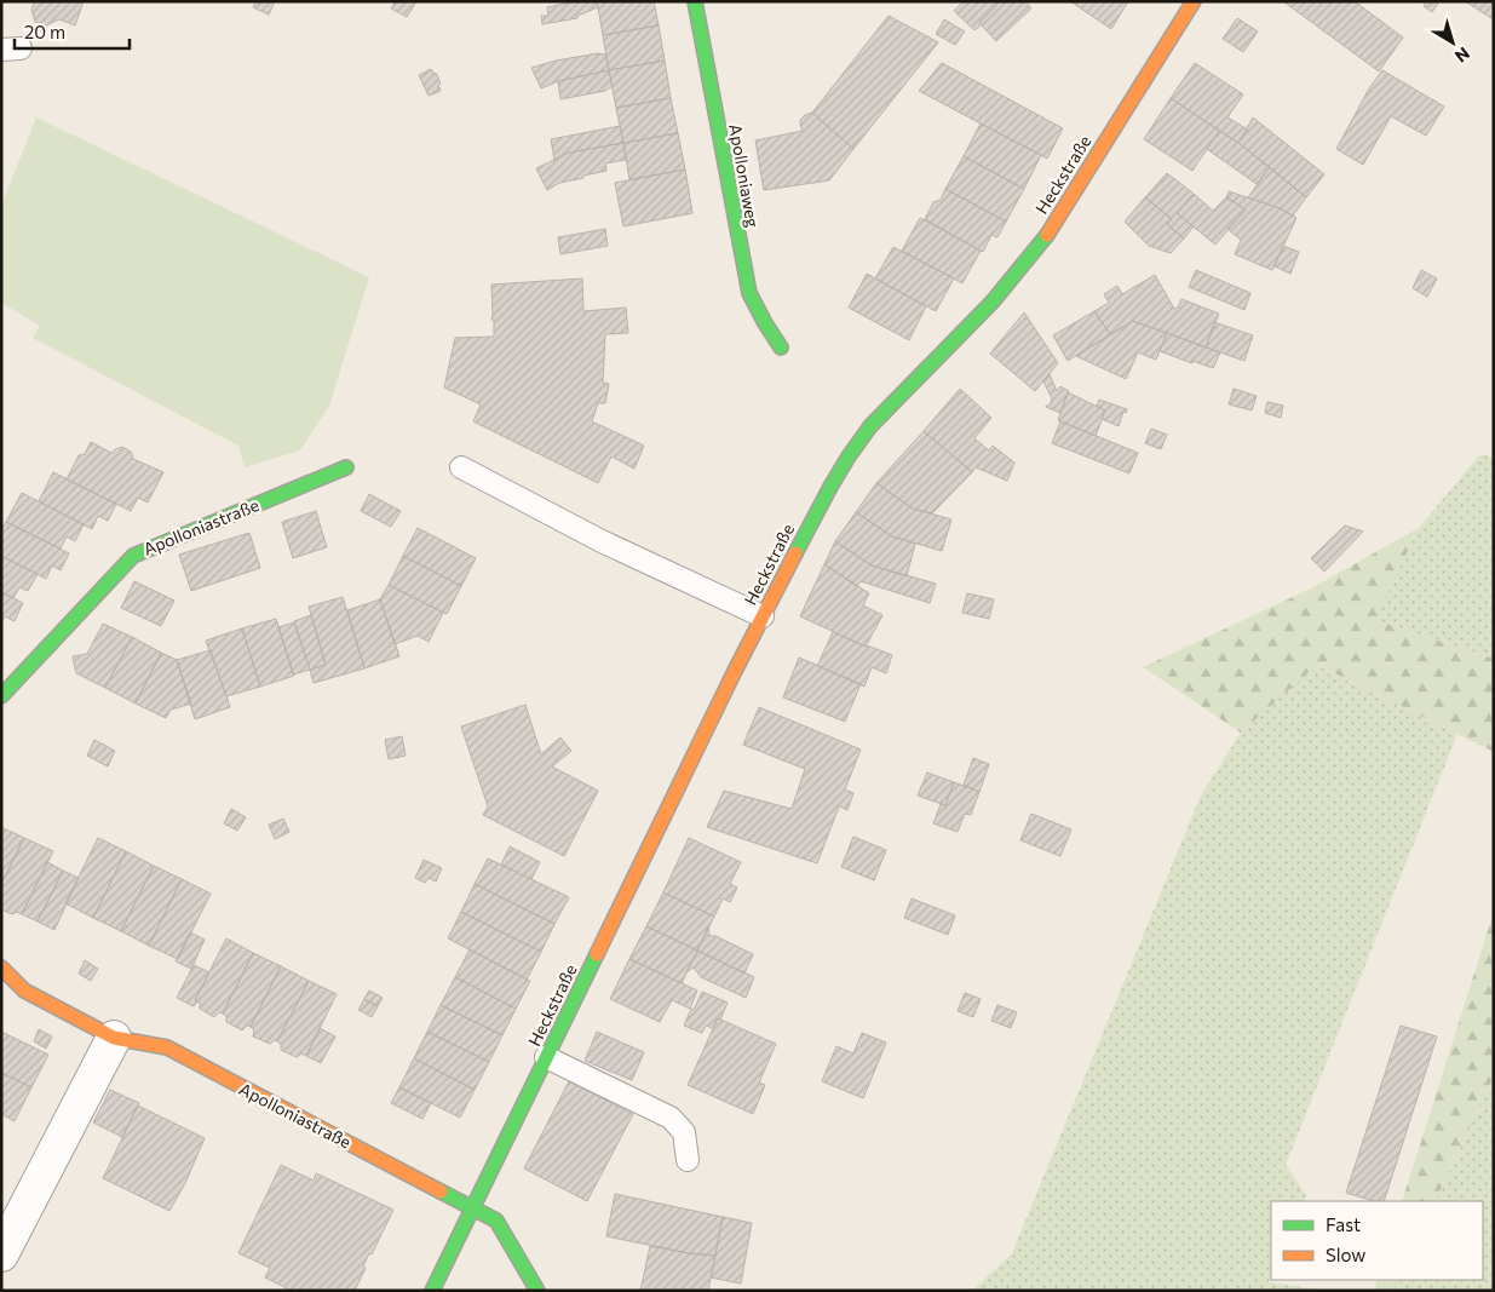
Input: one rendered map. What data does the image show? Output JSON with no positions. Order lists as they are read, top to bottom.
{
  "streets": {
    "main road": ["Heckstraße", "Apolloniaweg", "Apolloniastraße"]
  },
  "crossings": [
    ["Heckstraße", "Apolloniastraße"]
  ],
  "legend": ["Fast", "Slow"],
  "scale_bar": "20 m",
  "north": "bottom right"
}
